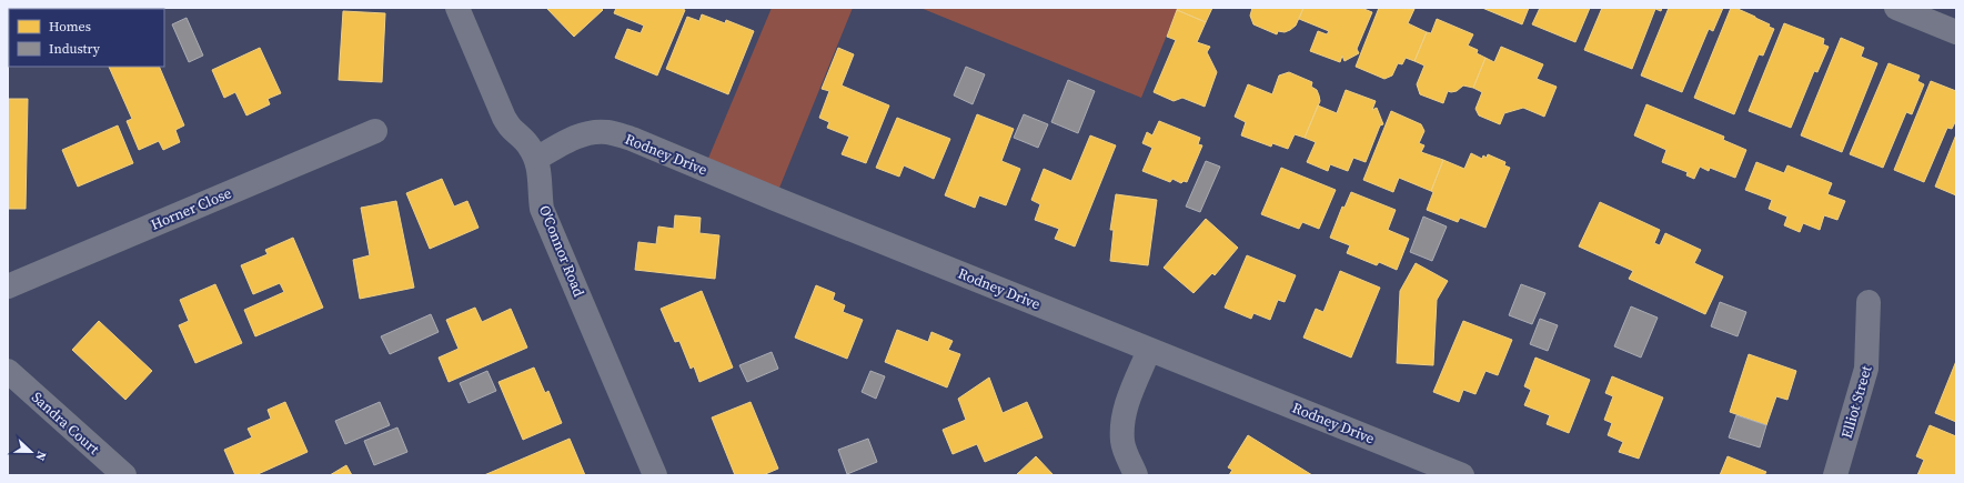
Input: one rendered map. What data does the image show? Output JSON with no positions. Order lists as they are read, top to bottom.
{
  "streets": {
    "street": [
      "Rodney Drive",
      "Horner Close",
      "O'Connor Road",
      "Elliot Street",
      "Sandra Court"
    ]
  },
  "crossings": [
    ["Rodney Drive", "O'Connor Road"]
  ],
  "legend": ["Homes", "Industry"],
  "north": "right"
}
